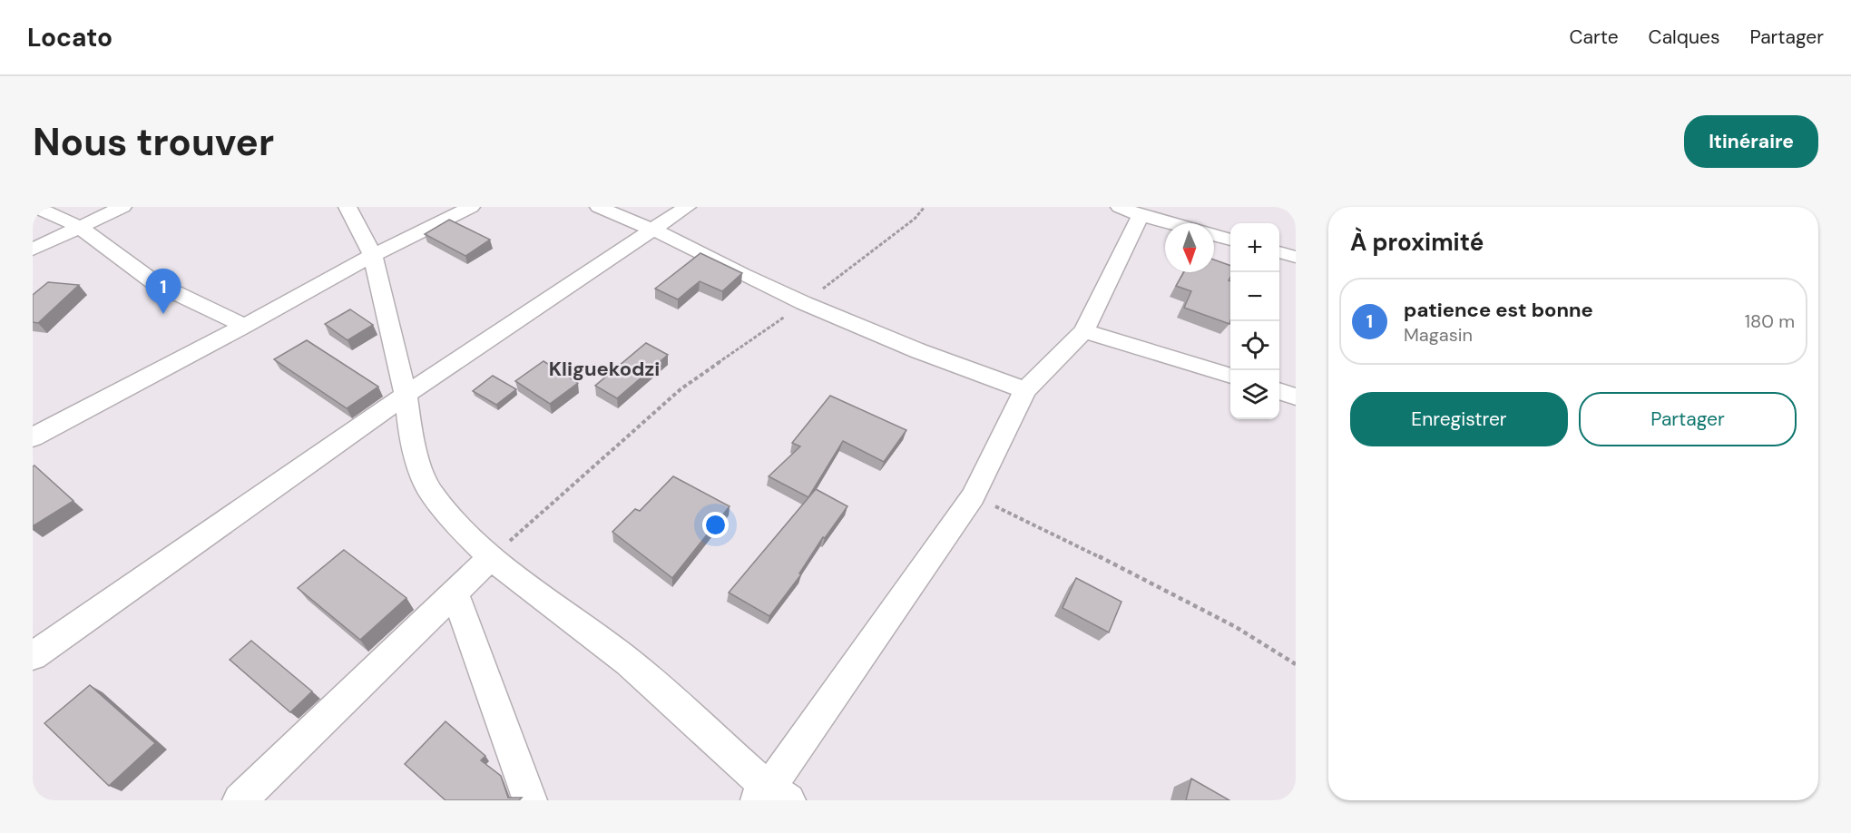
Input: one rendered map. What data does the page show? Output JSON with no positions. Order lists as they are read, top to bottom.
{
  "districts": ["Kliguekodzi"],
  "north": "bottom",
  "page": {
    "header": "Locato",
    "nav": ["Carte", "Calques", "Partager"],
    "buttons": [
      "Itinéraire",
      ["Enregistrer", "Partager"]
    ],
    "title": "Nous trouver",
    "heading": "À proximité",
    "map_buttons": ["+", "−"],
    "pins": "1",
    "list": [
      {
        "mark": "1",
        "name": "patience est bonne",
        "note": "Magasin",
        "value": "180 m"
      }
    ]
  }
}
